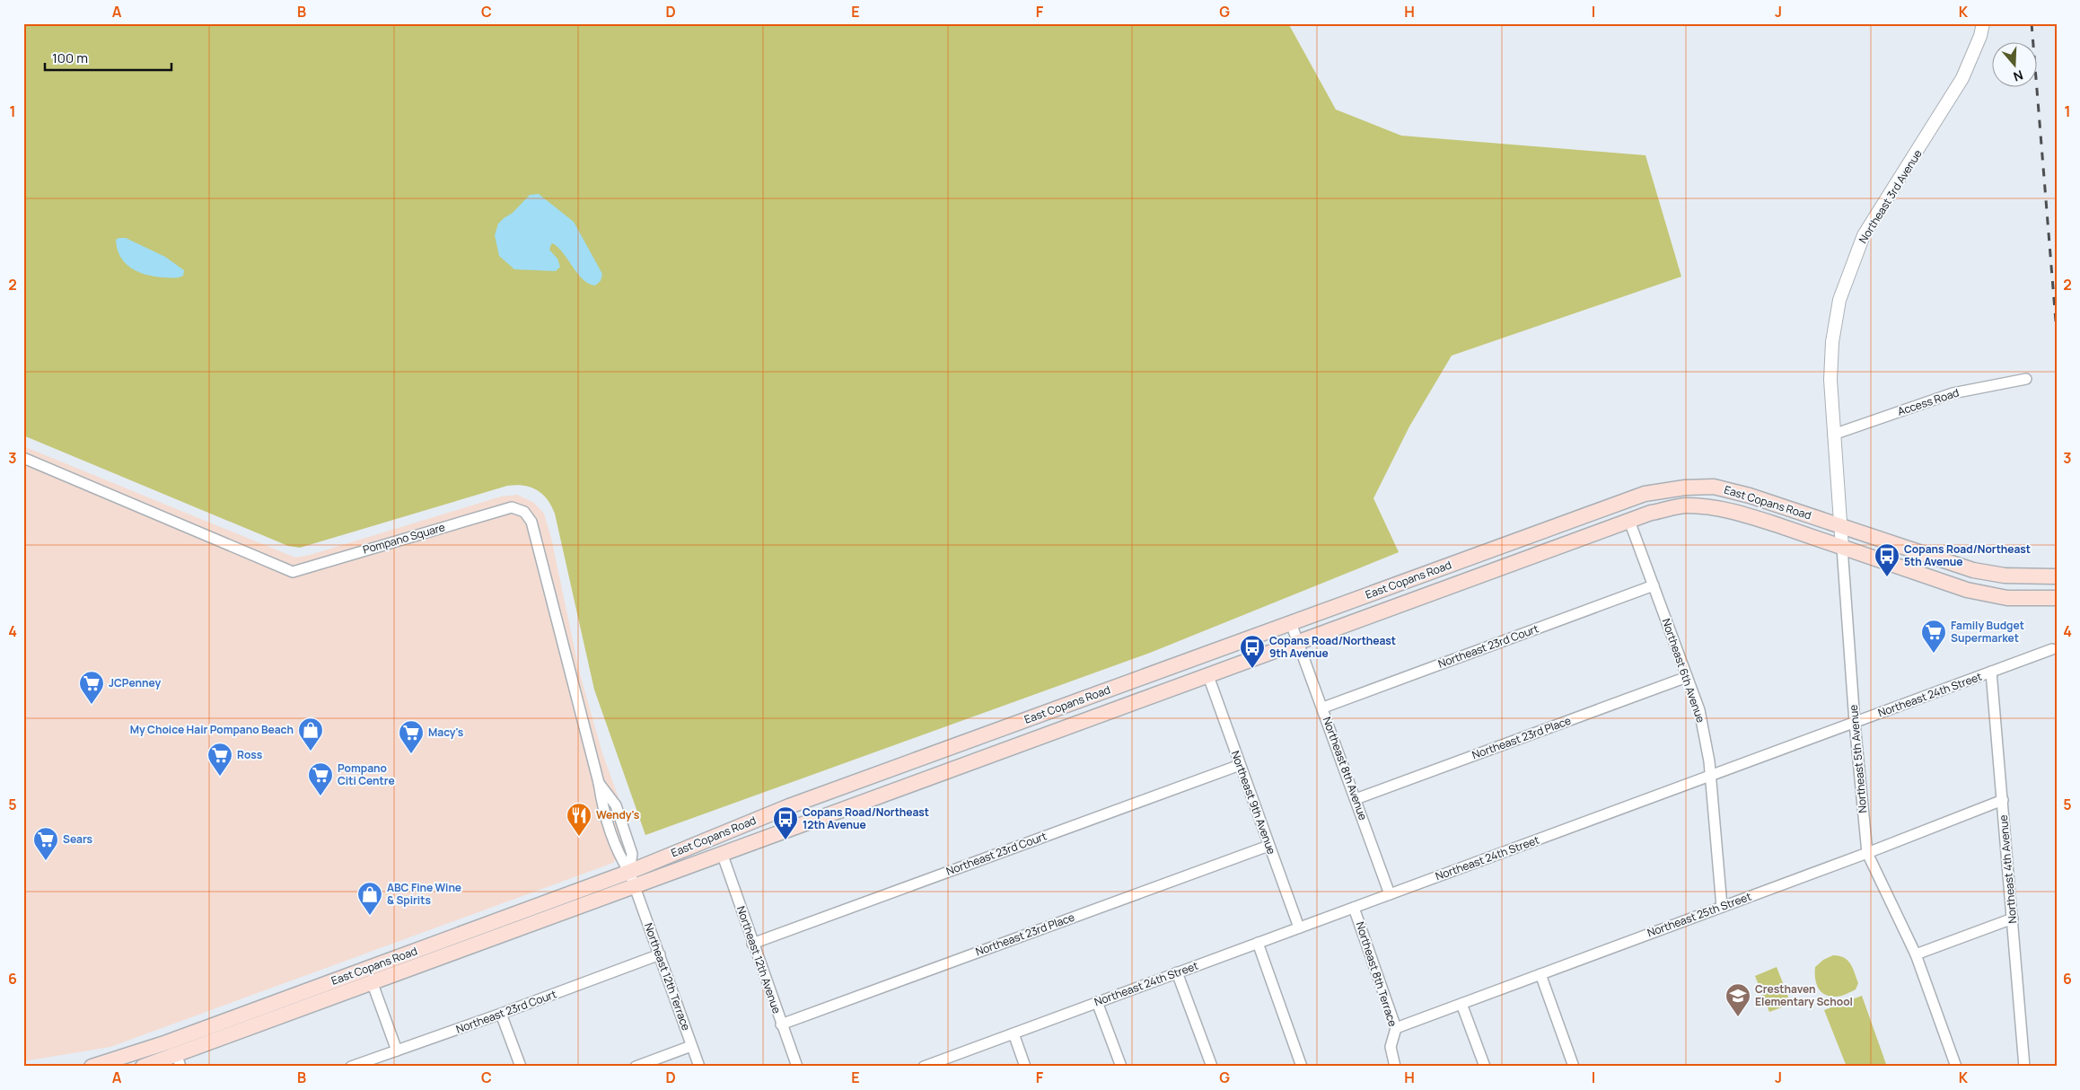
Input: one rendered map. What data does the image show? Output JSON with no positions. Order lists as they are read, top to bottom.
{
  "streets": {
    "main road": ["East Copans Road"],
    "street": [
      "Northeast 3rd Avenue",
      "Access Road",
      "Pompano Square",
      "Northeast 23rd Court",
      "Northeast 6th Avenue",
      "Northeast 24th Street",
      "Northeast 23rd Place",
      "Northeast 5th Avenue",
      "Northeast 8th Avenue",
      "Northeast 9th Avenue",
      "Northeast 4th Avenue",
      "Northeast 25th Street",
      "Northeast 12th Avenue",
      "Northeast 8th Terrace",
      "Northeast 12th Terrace"
    ]
  },
  "crossings": [
    ["Northeast 3rd Avenue", "Access Road"],
    ["Northeast 3rd Avenue", "Northeast 5th Avenue"],
    ["Access Road", "Northeast 5th Avenue"],
    ["East Copans Road", "Pompano Square"],
    ["East Copans Road", "Northeast 6th Avenue"],
    ["East Copans Road", "Northeast 5th Avenue"],
    ["East Copans Road", "Northeast 8th Avenue"],
    ["East Copans Road", "Northeast 9th Avenue"],
    ["East Copans Road", "Northeast 12th Avenue"],
    ["East Copans Road", "Northeast 12th Terrace"],
    ["Pompano Square", "Northeast 12th Terrace"],
    ["Northeast 23rd Court", "Northeast 6th Avenue"],
    ["Northeast 23rd Court", "Northeast 8th Avenue"],
    ["Northeast 23rd Court", "Northeast 9th Avenue"],
    ["Northeast 23rd Court", "Northeast 12th Avenue"],
    ["Northeast 23rd Court", "Northeast 12th Terrace"],
    ["Northeast 6th Avenue", "Northeast 24th Street"],
    ["Northeast 6th Avenue", "Northeast 23rd Place"],
    ["Northeast 6th Avenue", "Northeast 25th Street"],
    ["Northeast 24th Street", "Northeast 5th Avenue"],
    ["Northeast 24th Street", "Northeast 8th Avenue"],
    ["Northeast 24th Street", "Northeast 9th Avenue"],
    ["Northeast 24th Street", "Northeast 4th Avenue"],
    ["Northeast 24th Street", "Northeast 8th Terrace"],
    ["Northeast 23rd Place", "Northeast 8th Avenue"],
    ["Northeast 23rd Place", "Northeast 9th Avenue"],
    ["Northeast 23rd Place", "Northeast 12th Avenue"],
    ["Northeast 5th Avenue", "Northeast 25th Street"],
    ["Northeast 4th Avenue", "Northeast 25th Street"],
    ["Northeast 25th Street", "Northeast 8th Terrace"]
  ],
  "places": {
    "bus stop": ["Copans Road/Northeast 5th Avenue", "Copans Road/Northeast 9th Avenue", "Copans Road/Northeast 12th Avenue"],
    "supermarket": [
      "Family Budget Supermarket",
      "JCPenney",
      "Macy's",
      "Ross",
      "Pompano Citi Centre",
      "Sears"
    ],
    "shop": ["My Choice Hair Pompano Beach", "ABC Fine Wine & Spirits"],
    "restaurant": ["Wendy's"],
    "school or university": ["Cresthaven Elementary School"]
  },
  "scale_bar": "100 m",
  "north": "bottom",
  "grid": {
    "columns": [
      "A",
      "B",
      "C",
      "D",
      "E",
      "F",
      "G",
      "H",
      "I",
      "J",
      "K"
    ],
    "rows": [
      "1",
      "2",
      "3",
      "4",
      "5",
      "6"
    ]
  }
}
